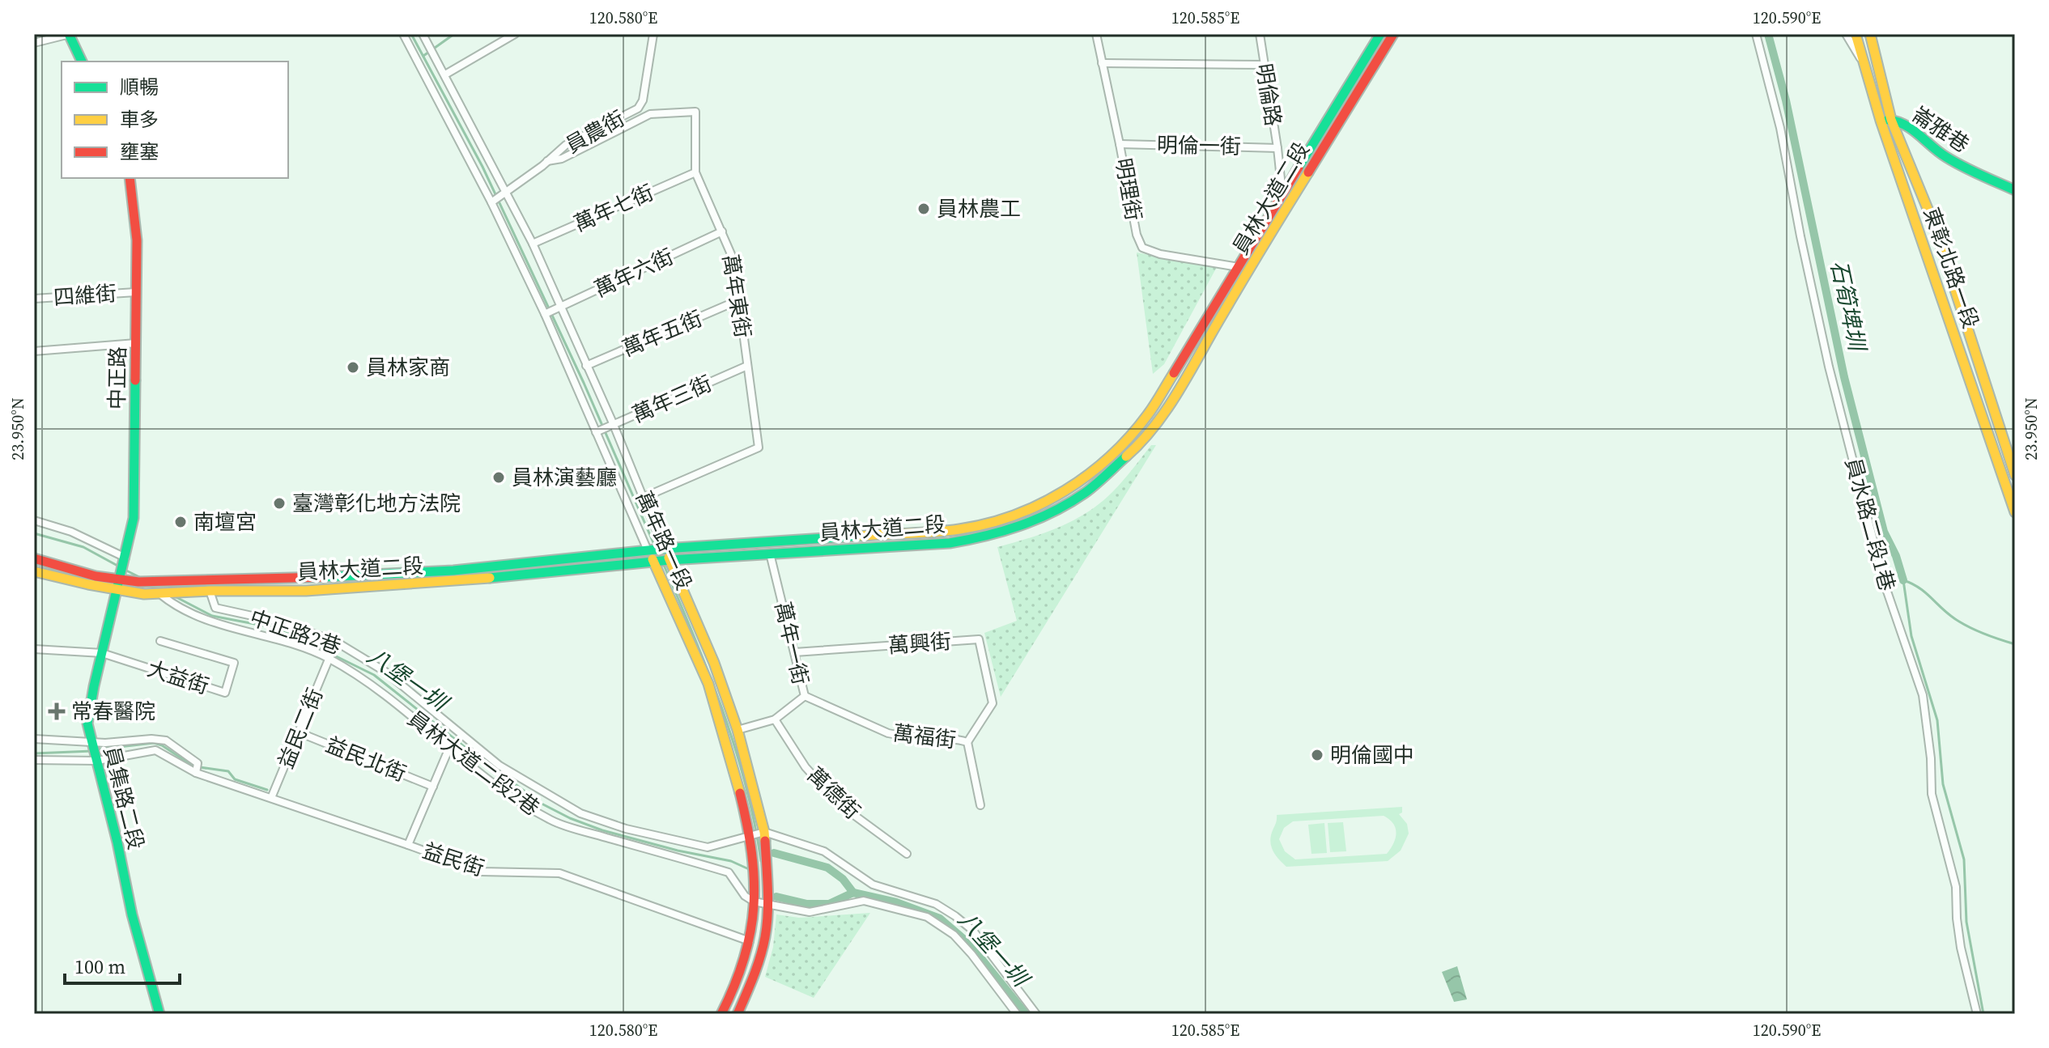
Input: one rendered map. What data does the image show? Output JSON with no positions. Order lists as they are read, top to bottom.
{
  "streets": {
    "street": [
      "明倫路",
      "崙雅巷",
      "員農街",
      "明倫一街",
      "明理街",
      "員林大道二段",
      "萬年七街",
      "東彰北路一段",
      "萬年六街",
      "四維街",
      "萬年東街",
      "萬年五街",
      "中正路",
      "萬年三街",
      "員水路二段1巷",
      "萬年路一段",
      "中正路2巷",
      "萬年一街",
      "萬興街",
      "大益街",
      "益民二街",
      "萬福街",
      "益民北街",
      "員林大道二段2巷",
      "萬德街",
      "員集路二段",
      "益民街"
    ]
  },
  "crossings": [
    ["明倫路", "明倫一街"],
    ["明倫路", "員林大道二段"],
    ["崙雅巷", "東彰北路一段"],
    ["員農街", "萬年東街"],
    ["員農街", "萬年路一段"],
    ["明倫一街", "明理街"],
    ["明理街", "員林大道二段"],
    ["員林大道二段", "中正路"],
    ["員林大道二段", "萬年路一段"],
    ["員林大道二段", "中正路2巷"],
    ["員林大道二段", "萬年一街"],
    ["員林大道二段", "員林大道二段2巷"],
    ["員林大道二段", "員集路二段"],
    ["萬年七街", "萬年東街"],
    ["萬年七街", "萬年路一段"],
    ["萬年六街", "萬年東街"],
    ["萬年六街", "萬年路一段"],
    ["四維街", "中正路"],
    ["萬年東街", "萬年五街"],
    ["萬年東街", "萬年三街"],
    ["萬年東街", "萬年路一段"],
    ["萬年五街", "萬年路一段"],
    ["中正路", "員集路二段"],
    ["萬年三街", "萬年路一段"],
    ["萬年路一段", "中正路2巷"],
    ["萬年路一段", "萬年一街"],
    ["萬年路一段", "員林大道二段2巷"],
    ["萬年路一段", "益民街"],
    ["中正路2巷", "益民二街"],
    ["萬年一街", "萬興街"],
    ["萬年一街", "萬福街"],
    ["萬年一街", "萬德街"],
    ["萬興街", "萬福街"],
    ["大益街", "員集路二段"],
    ["益民二街", "益民北街"],
    ["益民二街", "員林大道二段2巷"],
    ["益民二街", "益民街"],
    ["員集路二段", "益民街"]
  ],
  "water": ["石筍埤圳", "八堡一圳"],
  "places": {
    "other": [
      "員林農工",
      "員林家商",
      "員林演藝廳",
      "臺灣彰化地方法院",
      "南壇宮",
      "明倫國中"
    ],
    "health": ["常春醫院"]
  },
  "legend": ["順暢", "車多", "壅塞"],
  "scale_bar": "100 m",
  "coordinates": [
    "120.580°E",
    "120.585°E",
    "120.590°E",
    "23.950°N"
  ]
}
